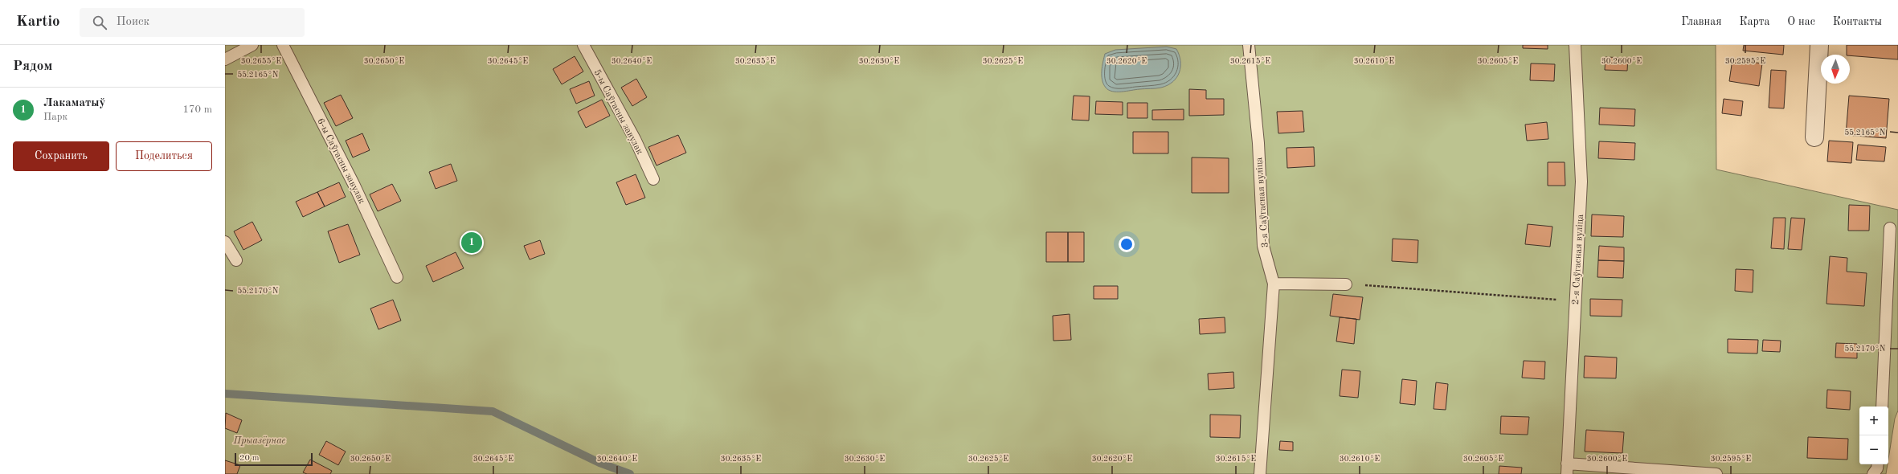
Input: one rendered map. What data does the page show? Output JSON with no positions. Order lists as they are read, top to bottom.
{
  "streets": {
    "lane": [
      "5-ы Саўгасны завулак",
      "6-ы Саўгасны завулак",
      "3-я Саўгасная вуліца",
      "2-я Саўгасная вуліца"
    ]
  },
  "parks": ["Прыазёрнае"],
  "scale_bar": "20 m",
  "north": "bottom",
  "page": {
    "header": "Kartio",
    "search": "Поиск",
    "nav": [
      "Главная",
      "Карта",
      "О нас",
      "Контакты"
    ],
    "heading": "Рядом",
    "list": [
      {
        "mark": "1",
        "name": "Лакаматыў",
        "note": "Парк",
        "value": "170 m"
      }
    ],
    "buttons": ["Сохранить", "Поделиться"],
    "pins": "1",
    "map_buttons": ["+", "−"],
    "scale": "20 m"
  },
  "coordinates": [
    "30.2655°E",
    "30.2650°E",
    "30.2645°E",
    "30.2640°E",
    "30.2635°E",
    "30.2630°E",
    "30.2625°E",
    "30.2620°E",
    "30.2615°E",
    "30.2610°E",
    "30.2605°E",
    "30.2600°E",
    "30.2595°E",
    "55.2165°N",
    "55.2170°N"
  ]
}
